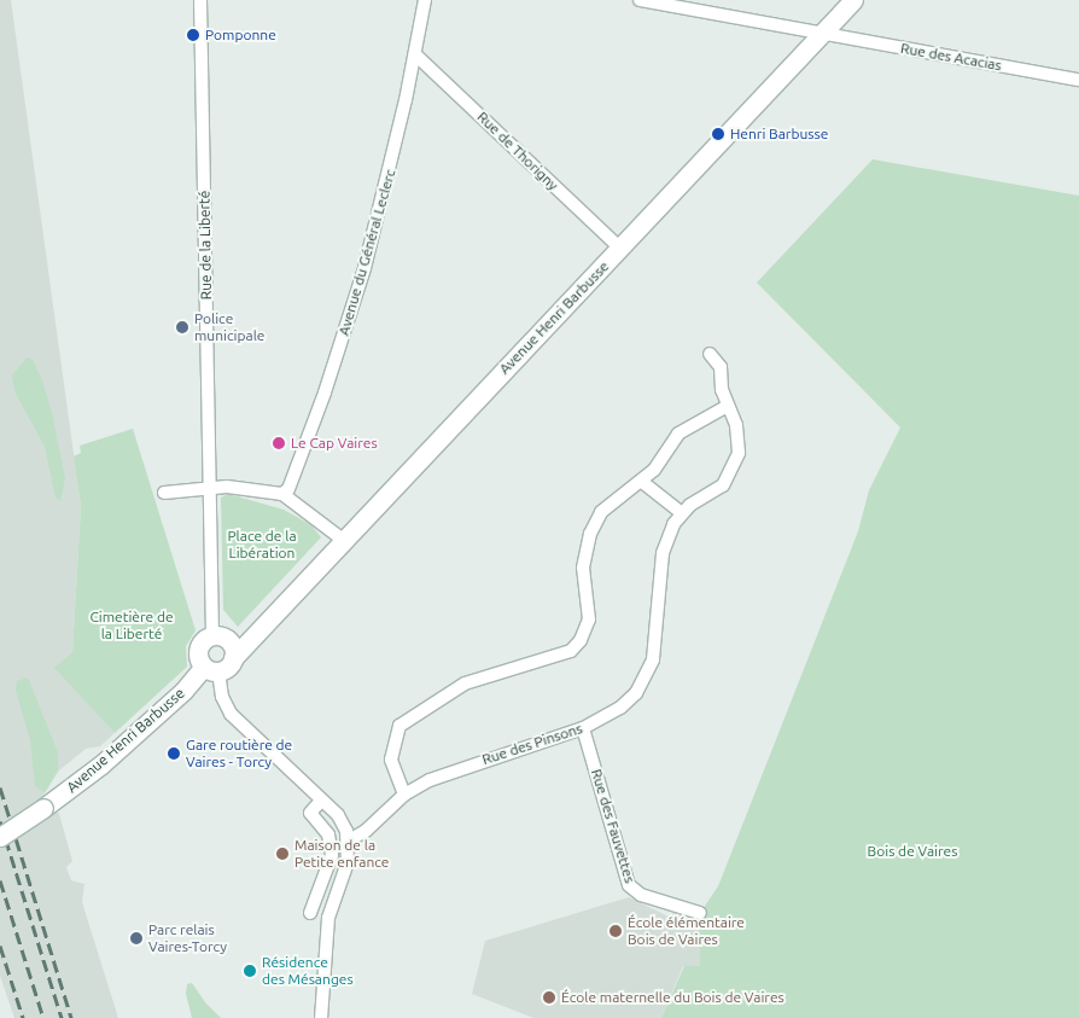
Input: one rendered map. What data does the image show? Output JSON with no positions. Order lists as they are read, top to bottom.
{
  "streets": {
    "main road": ["Avenue Henri Barbusse"],
    "street": [
      "Rue des Acacias",
      "Rue de Thorigny",
      "Rue de la Liberté",
      "Avenue du Général Leclerc",
      "Rue des Pinsons",
      "Rue des Fauvettes"
    ]
  },
  "crossings": [
    ["Rue des Acacias", "Avenue Henri Barbusse"],
    ["Rue de Thorigny", "Avenue du Général Leclerc"],
    ["Rue de Thorigny", "Avenue Henri Barbusse"],
    ["Rue de la Liberté", "Avenue Henri Barbusse"],
    ["Rue des Pinsons", "Rue des Fauvettes"]
  ],
  "parks": ["Place de la Libération", "Cimetière de la Liberté", "Bois de Vaires"],
  "places": [
    "Pomponne",
    "Henri Barbusse",
    "Police municipale",
    "Le Cap Vaires",
    "Gare routière de Vaires - Torcy",
    "Maison de la Petite enfance",
    "École élémentaire Bois de Vaires",
    "Parc relais Vaires-Torcy",
    "Résidence des Mésanges",
    "École maternelle du Bois de Vaires"
  ]
}
